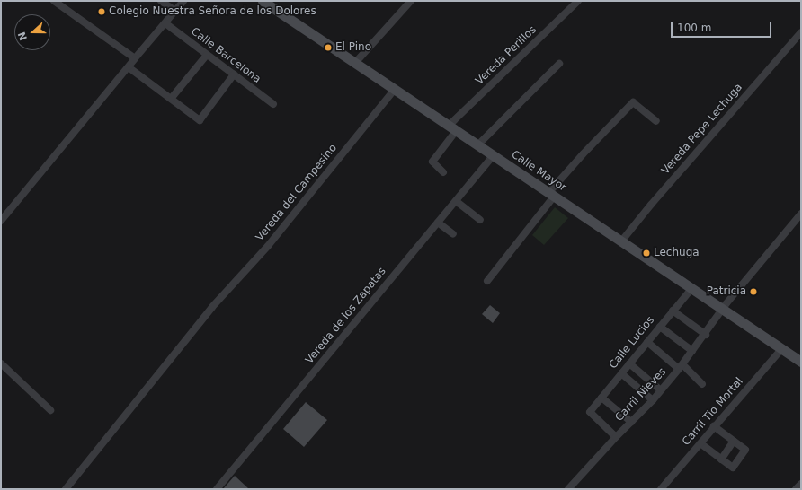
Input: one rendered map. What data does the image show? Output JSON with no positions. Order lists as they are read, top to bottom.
{
  "streets": {
    "main road": ["Calle Mayor"],
    "street": [
      "Calle Barcelona",
      "Vereda Perillos",
      "Vereda Pepe Lechuga",
      "Vereda del Campesino",
      "Vereda de los Zapatas",
      "Calle Lucios",
      "Carril Nieves",
      "Carril Tio Mortal"
    ]
  },
  "crossings": [
    ["Vereda Perillos", "Calle Mayor"],
    ["Vereda Pepe Lechuga", "Calle Mayor"],
    ["Calle Mayor", "Vereda del Campesino"],
    ["Calle Mayor", "Vereda de los Zapatas"],
    ["Calle Mayor", "Calle Lucios"],
    ["Calle Mayor", "Carril Nieves"],
    ["Calle Mayor", "Carril Tio Mortal"],
    ["Calle Lucios", "Carril Nieves"]
  ],
  "places": [
    "Colegio Nuestra Señora de los Dolores",
    "El Pino",
    "Lechuga",
    "Patricia"
  ],
  "scale_bar": "100 m",
  "north": "left"
}
